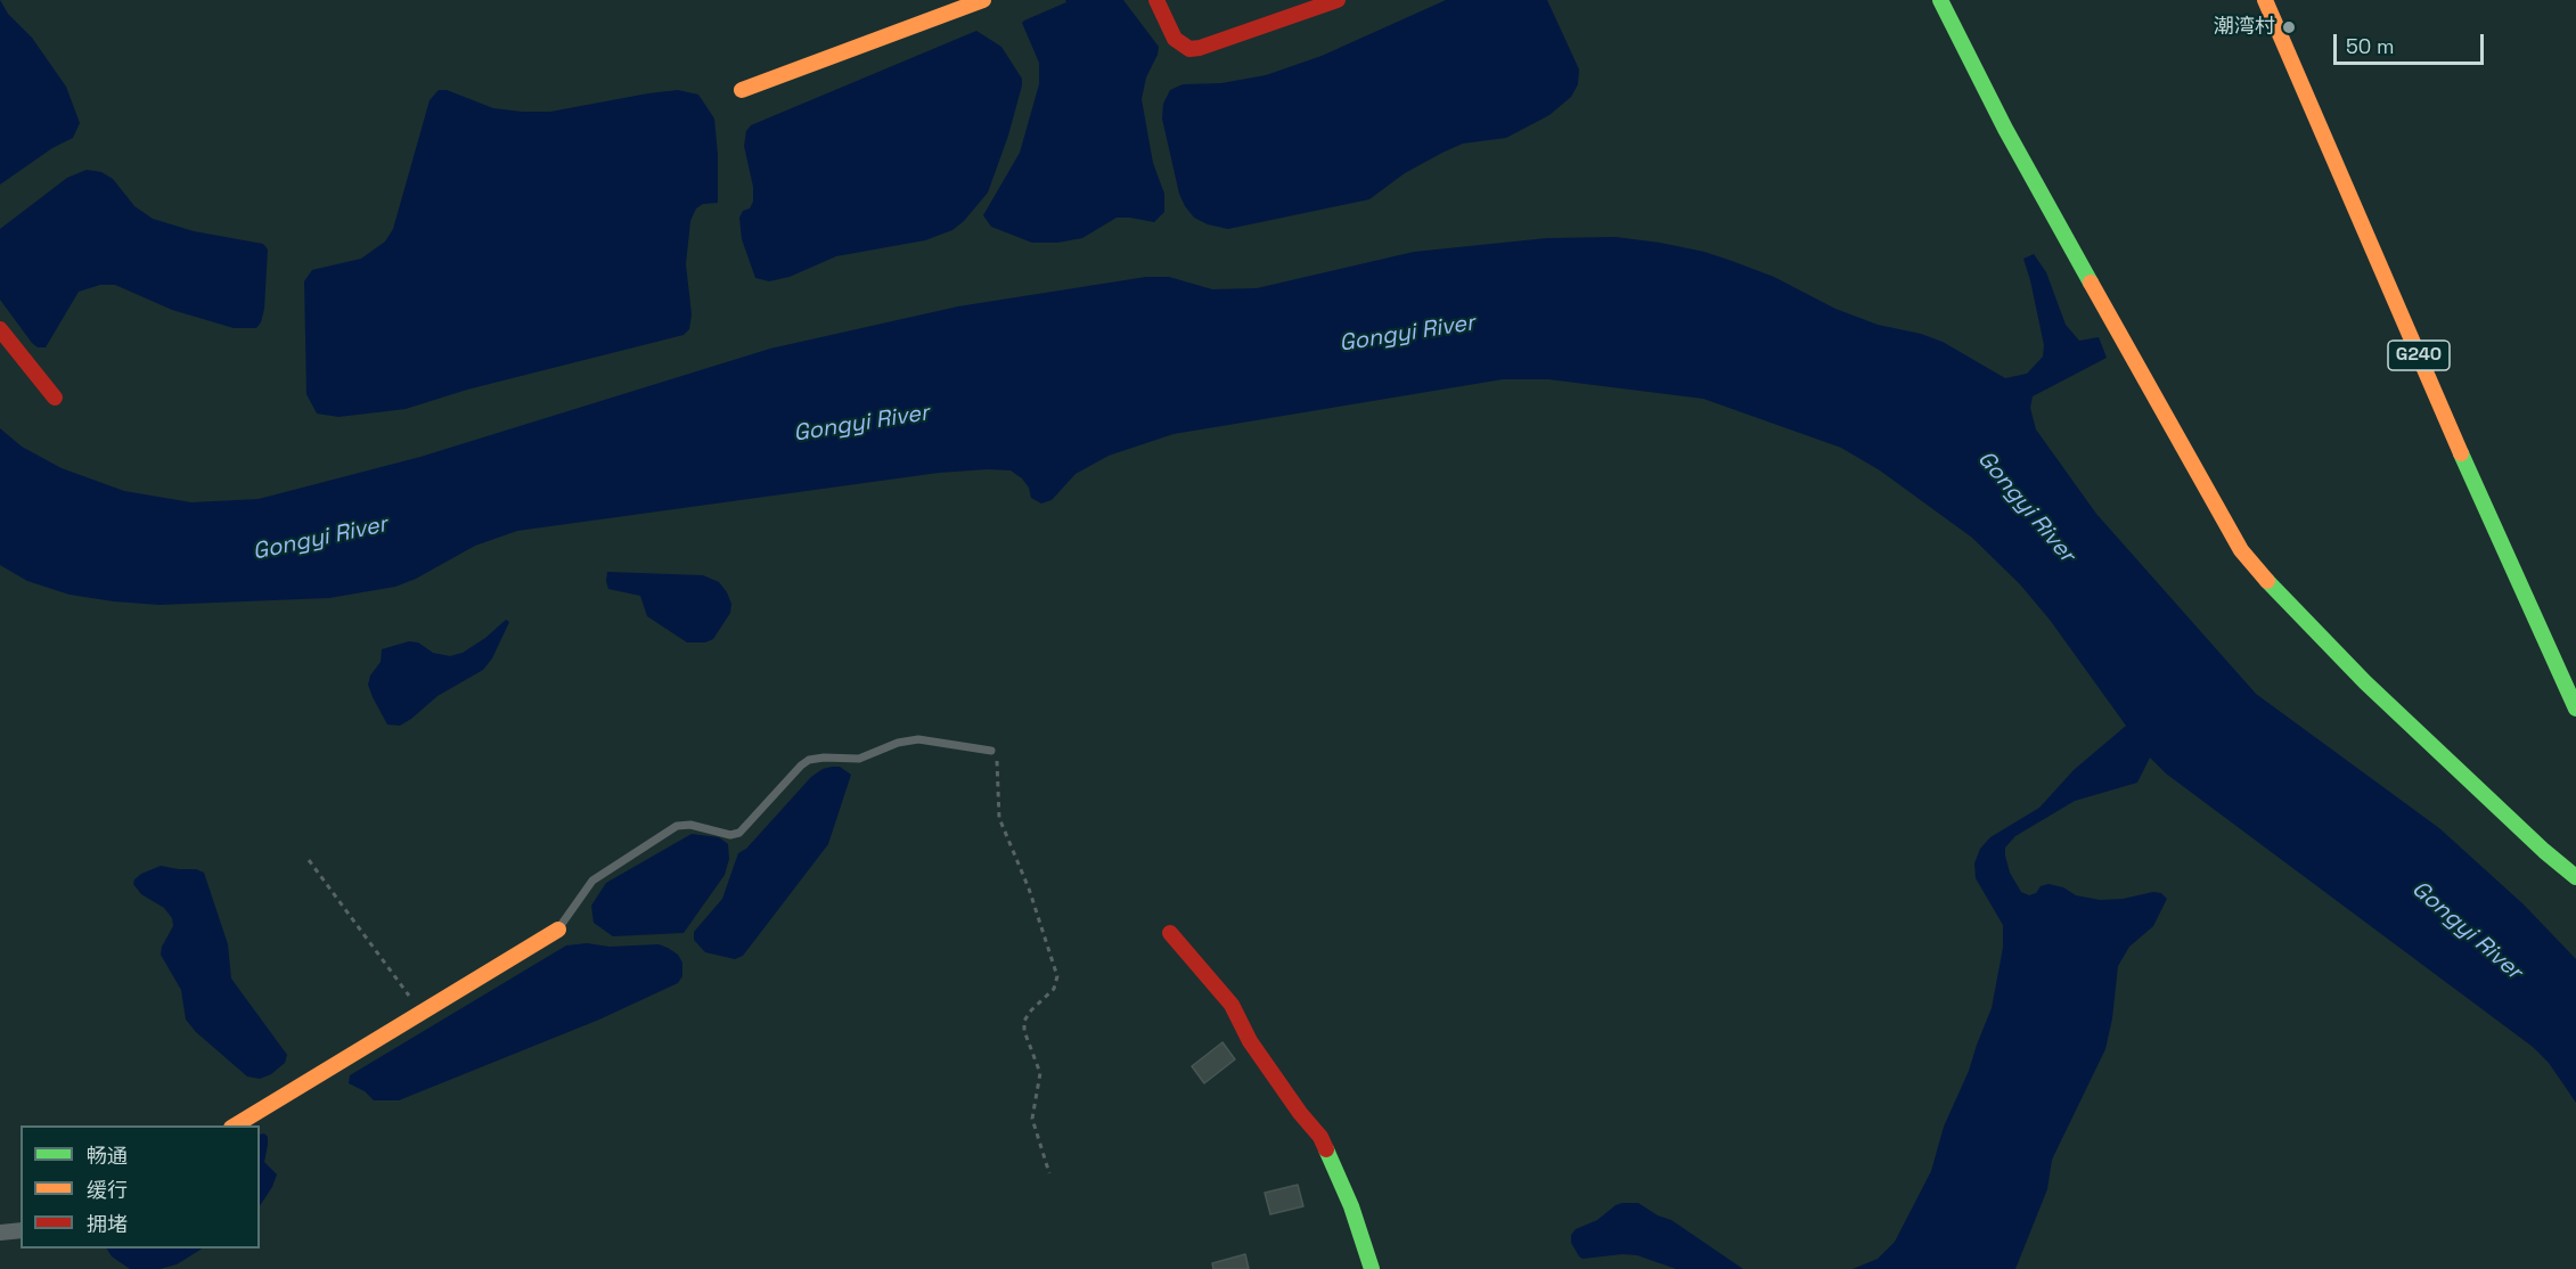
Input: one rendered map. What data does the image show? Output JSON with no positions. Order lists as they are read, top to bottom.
{
  "streets": {
    "main road": ["G240"]
  },
  "water": ["Gongyi River"],
  "places": ["潮湾村"],
  "legend": ["畅通", "缓行", "拥堵"],
  "scale_bar": "50 m"
}
